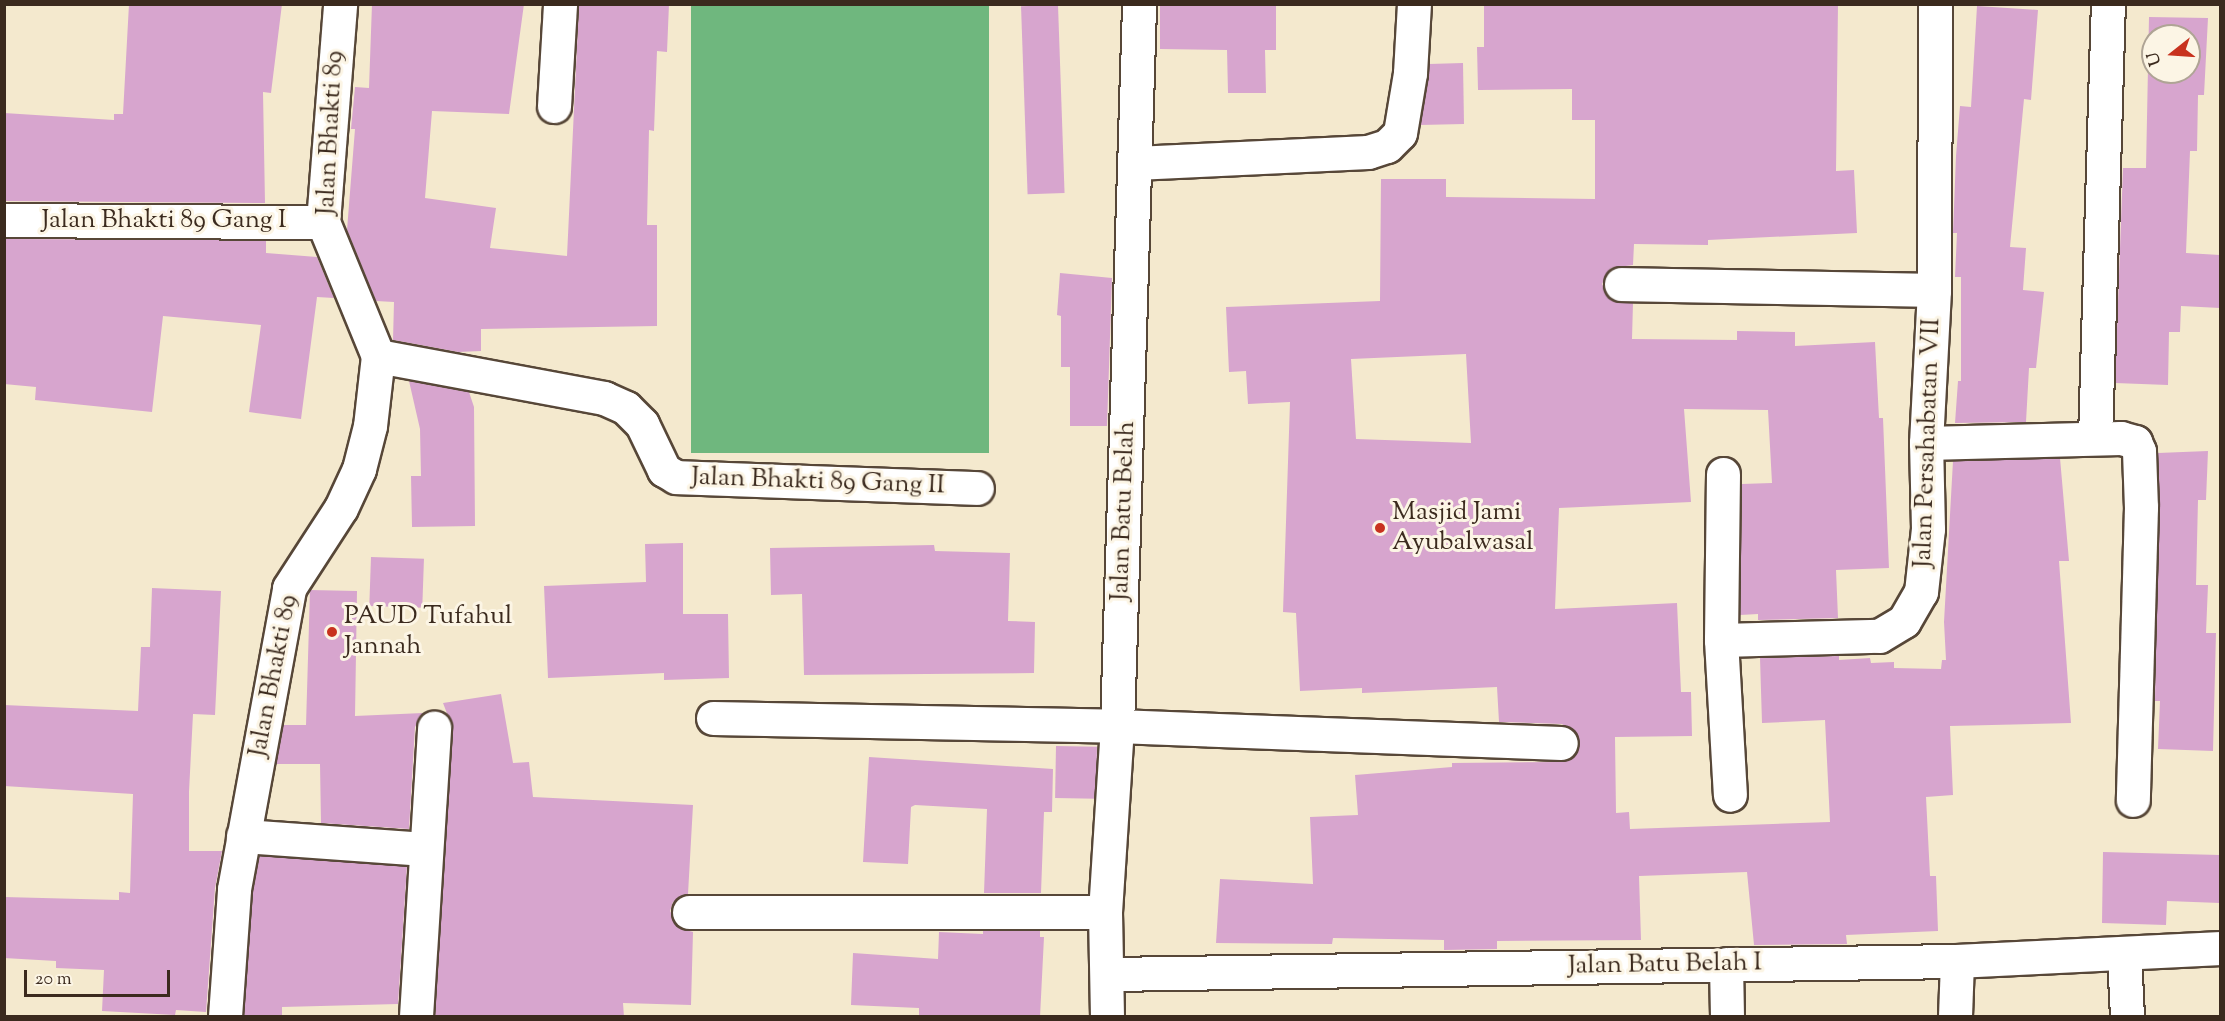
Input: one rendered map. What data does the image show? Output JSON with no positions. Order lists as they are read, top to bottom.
{
  "streets": {
    "street": [
      "Jalan Bhakti 89",
      "Jalan Bhakti 89 Gang I",
      "Jalan Persahabatan VII",
      "Jalan Bhakti 89 Gang II",
      "Jalan Batu Belah",
      "Jalan Batu Belah I"
    ]
  },
  "crossings": [
    ["Jalan Bhakti 89", "Jalan Bhakti 89 Gang I"],
    ["Jalan Bhakti 89", "Jalan Bhakti 89 Gang II"],
    ["Jalan Batu Belah", "Jalan Batu Belah I"]
  ],
  "places": ["Masjid Jami Ayubalwasal", "PAUD Tufahul Jannah"],
  "scale_bar": "20 m",
  "north": "left"
}
